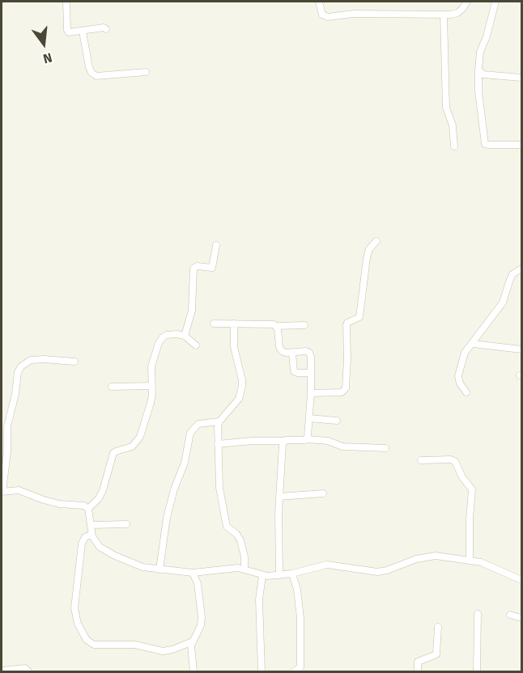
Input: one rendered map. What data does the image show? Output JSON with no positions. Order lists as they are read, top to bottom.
{
  "north": "bottom"
}
